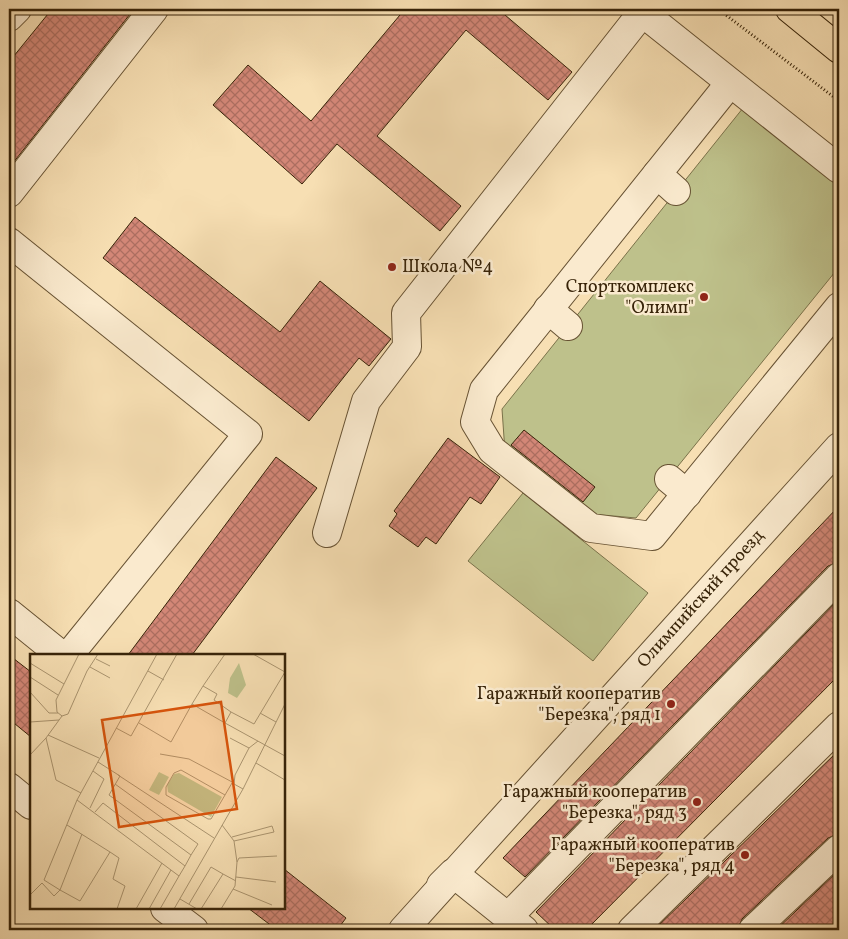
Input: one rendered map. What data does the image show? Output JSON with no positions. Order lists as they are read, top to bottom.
{
  "streets": {
    "street": ["Олимпийский проезд"]
  },
  "places": [
    "Школа №4",
    "Спорткомплекс \"Олимп\"",
    "Гаражный кооператив \"Березка\", ряд 1",
    "Гаражный кооператив \"Березка\", ряд 3",
    "Гаражный кооператив \"Березка\", ряд 4"
  ]
}
